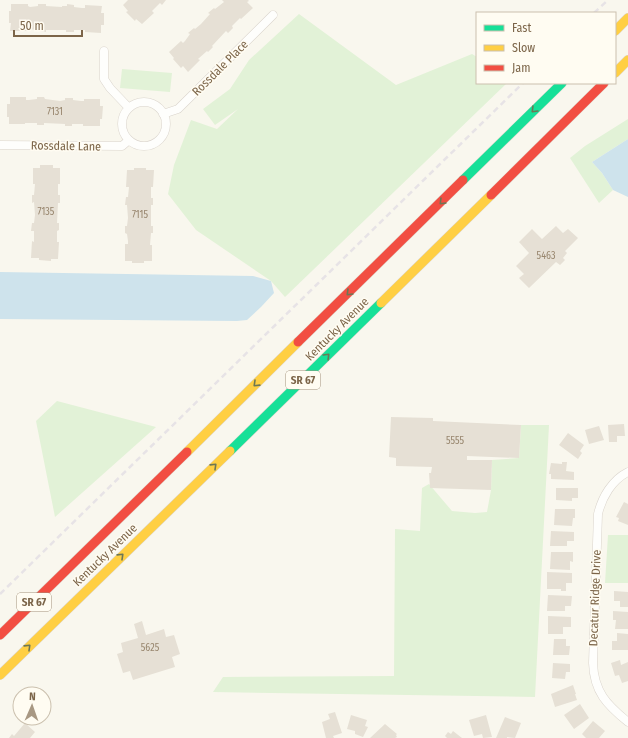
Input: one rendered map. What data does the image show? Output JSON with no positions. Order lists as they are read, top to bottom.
{
  "streets": {
    "main road": ["Kentucky Avenue", "SR 67"],
    "street": ["Rossdale Place", "Rossdale Lane", "Decatur Ridge Drive"]
  },
  "crossings": [
    ["Rossdale Place", "Rossdale Lane"]
  ],
  "house_numbers": [
    "7131",
    "7135",
    "7115",
    "5463",
    "5555",
    "5625"
  ],
  "legend": ["Fast", "Slow", "Jam"],
  "scale_bar": "50 m",
  "north": "top"
}
